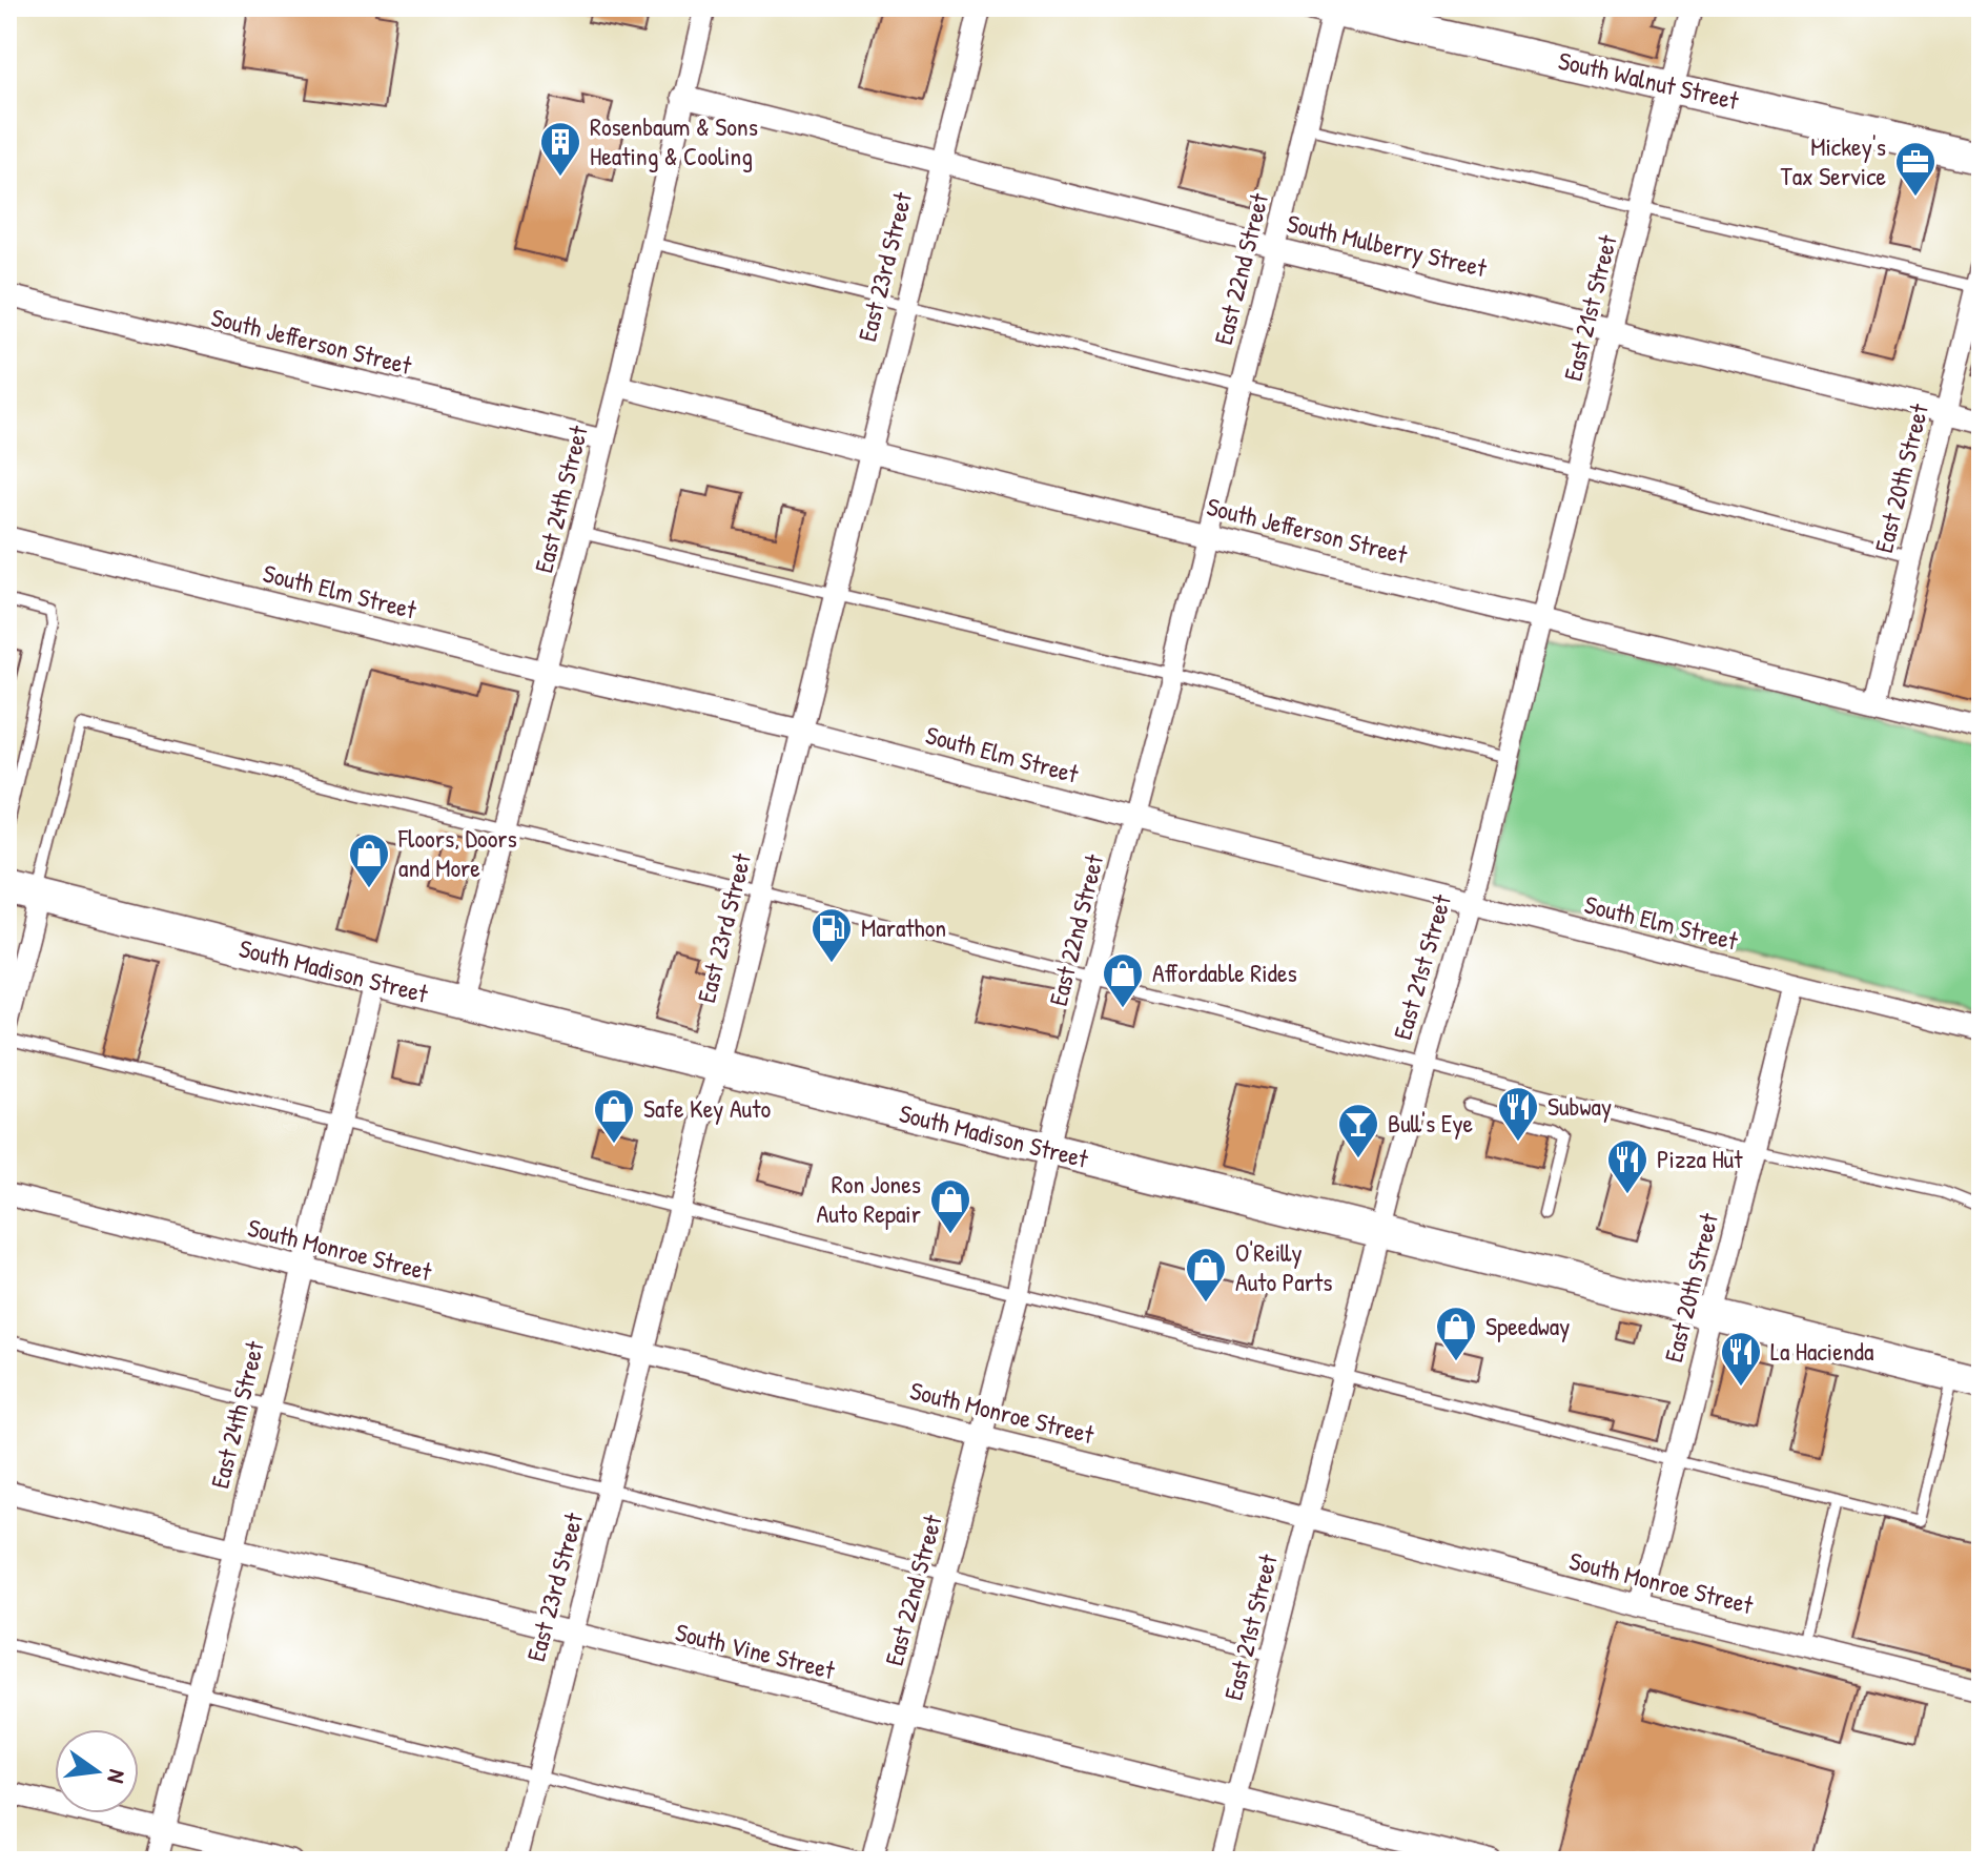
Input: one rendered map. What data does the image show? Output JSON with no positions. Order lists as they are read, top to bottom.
{
  "streets": {
    "main road": ["South Walnut Street", "South Madison Street"],
    "street": [
      "South Mulberry Street",
      "East 23rd Street",
      "East 22nd Street",
      "East 21st Street",
      "South Jefferson Street",
      "East 20th Street",
      "East 24th Street",
      "South Elm Street",
      "South Monroe Street",
      "South Vine Street"
    ]
  },
  "crossings": [
    ["South Walnut Street", "East 22nd Street"],
    ["South Walnut Street", "East 21st Street"],
    ["South Mulberry Street", "East 23rd Street"],
    ["South Mulberry Street", "East 22nd Street"],
    ["South Mulberry Street", "East 21st Street"],
    ["South Mulberry Street", "East 20th Street"],
    ["South Mulberry Street", "East 24th Street"],
    ["East 23rd Street", "South Jefferson Street"],
    ["East 23rd Street", "South Elm Street"],
    ["East 23rd Street", "South Madison Street"],
    ["East 23rd Street", "South Monroe Street"],
    ["East 23rd Street", "South Vine Street"],
    ["East 22nd Street", "South Jefferson Street"],
    ["East 22nd Street", "South Elm Street"],
    ["East 22nd Street", "South Madison Street"],
    ["East 22nd Street", "South Monroe Street"],
    ["East 22nd Street", "South Vine Street"],
    ["East 21st Street", "South Jefferson Street"],
    ["East 21st Street", "South Elm Street"],
    ["East 21st Street", "South Madison Street"],
    ["East 21st Street", "South Monroe Street"],
    ["East 21st Street", "South Vine Street"],
    ["South Jefferson Street", "East 20th Street"],
    ["South Jefferson Street", "East 24th Street"],
    ["East 20th Street", "South Elm Street"],
    ["East 20th Street", "South Madison Street"],
    ["East 20th Street", "South Monroe Street"],
    ["East 24th Street", "South Elm Street"],
    ["East 24th Street", "South Madison Street"],
    ["East 24th Street", "South Monroe Street"],
    ["East 24th Street", "South Vine Street"]
  ],
  "places": {
    "building": ["Rosenbaum & Sons Heating & Cooling"],
    "office": ["Mickey's Tax Service"],
    "shop": [
      "Floors, Doors and More",
      "Affordable Rides",
      "Safe Key Auto",
      "Ron Jones Auto Repair",
      "O'Reilly Auto Parts",
      "Speedway"
    ],
    "fuel station": ["Marathon"],
    "restaurant": ["Subway", "Pizza Hut", "La Hacienda"],
    "bar": ["Bull's Eye"]
  },
  "north": "right"
}
